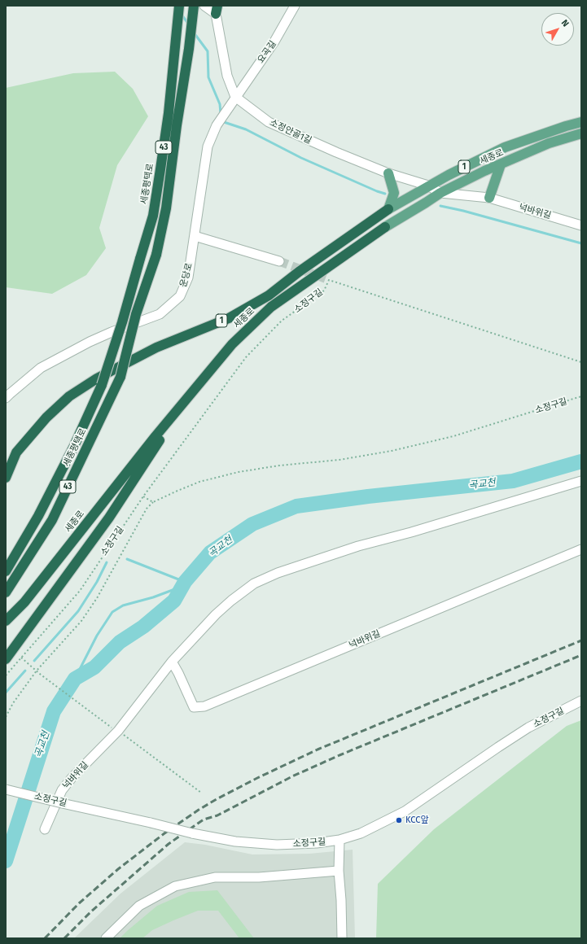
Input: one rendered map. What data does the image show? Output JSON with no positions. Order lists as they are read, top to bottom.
{
  "streets": {
    "highway": [
      "43",
      "세종로",
      "1",
      "세종평택로"
    ],
    "street": [
      "요곡길",
      "소정안골1길",
      "넉바위길",
      "운당로",
      "소정구길"
    ]
  },
  "crossings": [
    ["요곡길", "소정안골1길"],
    ["요곡길", "운당로"],
    ["소정안골1길", "세종로"],
    ["소정안골1길", "넉바위길"],
    ["소정안골1길", "운당로"],
    ["세종로", "넉바위길"]
  ],
  "water": ["곡교천"],
  "places": ["KCC앞"],
  "north": "top right"
}
